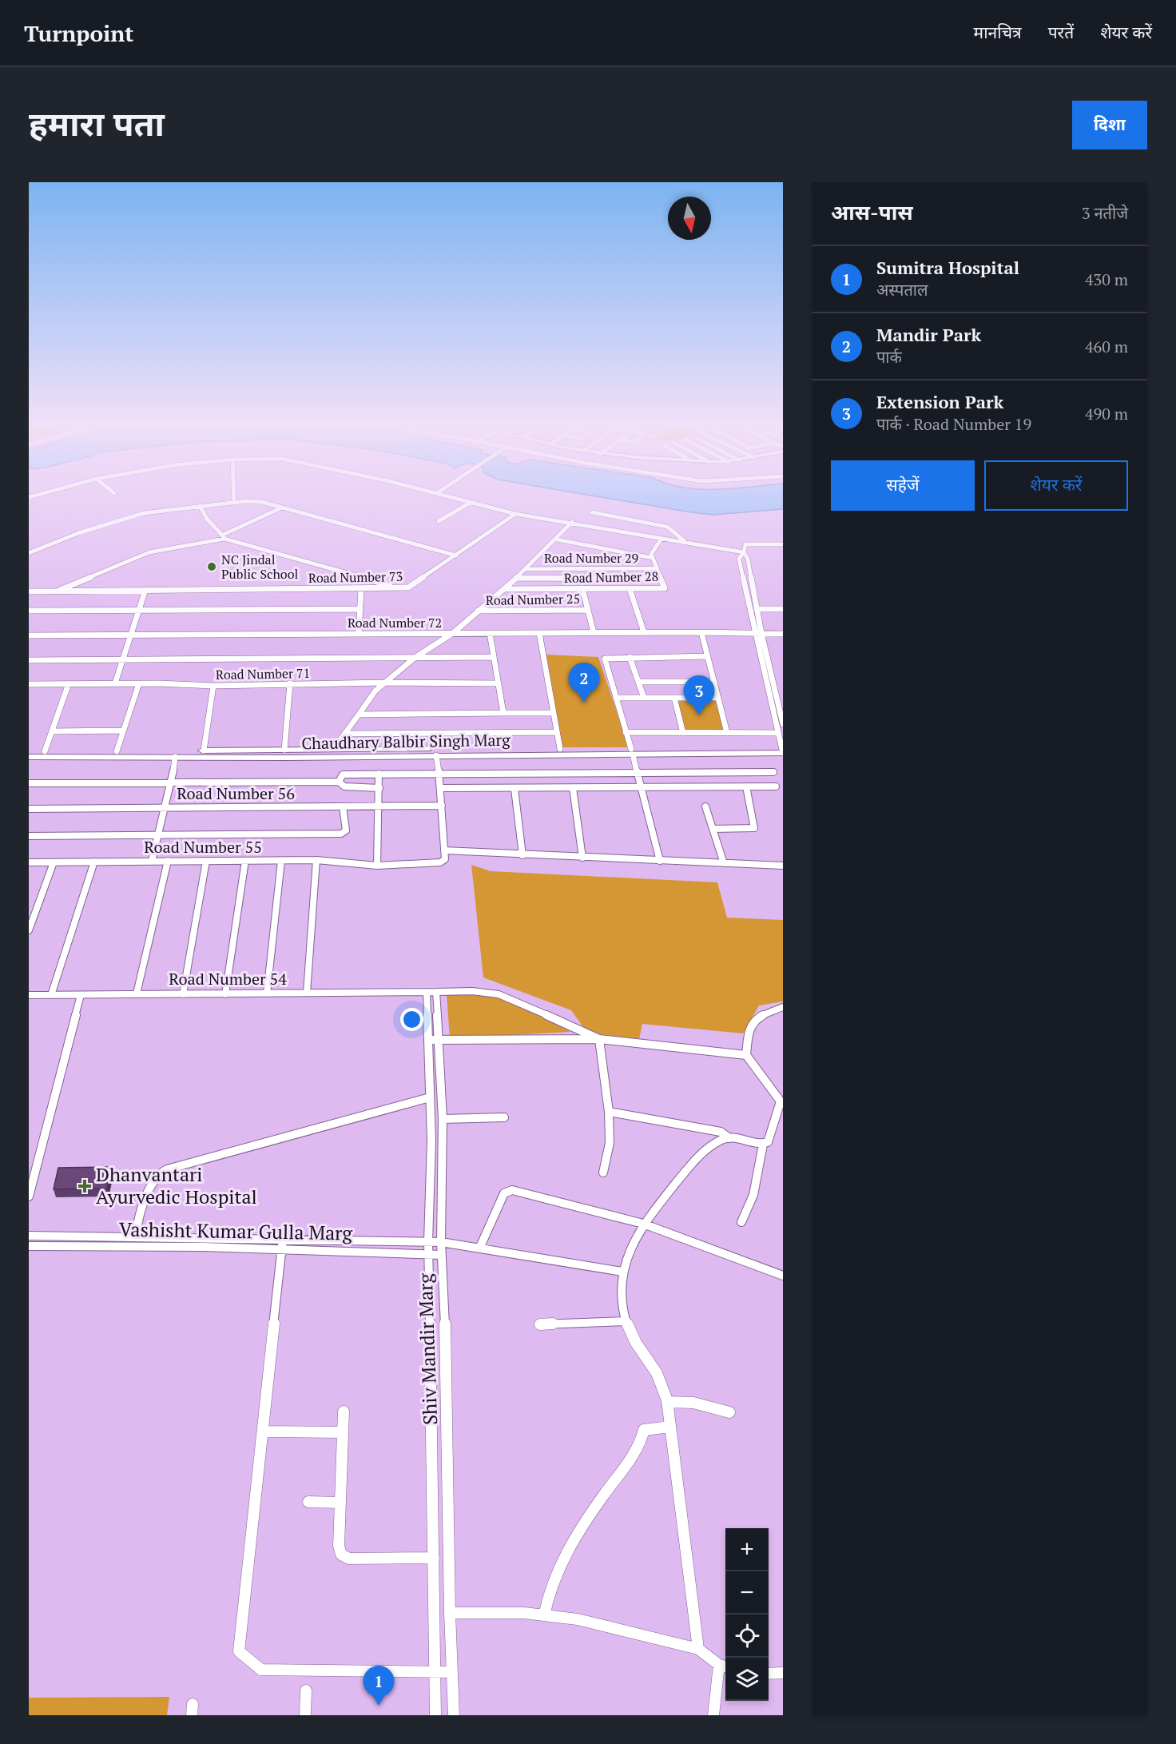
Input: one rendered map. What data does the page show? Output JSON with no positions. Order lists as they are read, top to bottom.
{
  "streets": {
    "street": [
      "Road Number 29",
      "Road Number 73",
      "Road Number 28",
      "Road Number 25",
      "Road Number 72",
      "Road Number 71",
      "Chaudhary Balbir Singh Marg",
      "Road Number 56",
      "Road Number 55",
      "Road Number 54",
      "Vashisht Kumar Gulla Marg",
      "Shiv Mandir Marg"
    ]
  },
  "crossings": [
    ["Road Number 29", "Road Number 28"],
    ["Road Number 54", "Shiv Mandir Marg"],
    ["Vashisht Kumar Gulla Marg", "Shiv Mandir Marg"]
  ],
  "places": {
    "other": ["NC Jindal Public School"],
    "health": ["Dhanvantari Ayurvedic Hospital"]
  },
  "north": "bottom",
  "page": {
    "header": "Turnpoint",
    "nav": ["मानचित्र", "परतें", "शेयर करें"],
    "title": "हमारा पता",
    "buttons": [
      "दिशा",
      ["सहेजें", "शेयर करें"]
    ],
    "heading": ["आस-पास", "3 नतीजे"],
    "list": [
      {
        "mark": "1",
        "name": "Sumitra Hospital",
        "note": "अस्पताल",
        "value": "430 m"
      },
      {
        "mark": "2",
        "name": "Mandir Park",
        "note": "पार्क",
        "value": "460 m"
      },
      {
        "mark": "3",
        "name": "Extension Park",
        "note": "पार्क · Road Number 19",
        "value": "490 m"
      }
    ],
    "pins": ["2", "3", "1"],
    "map_buttons": ["+", "−"]
  }
}
